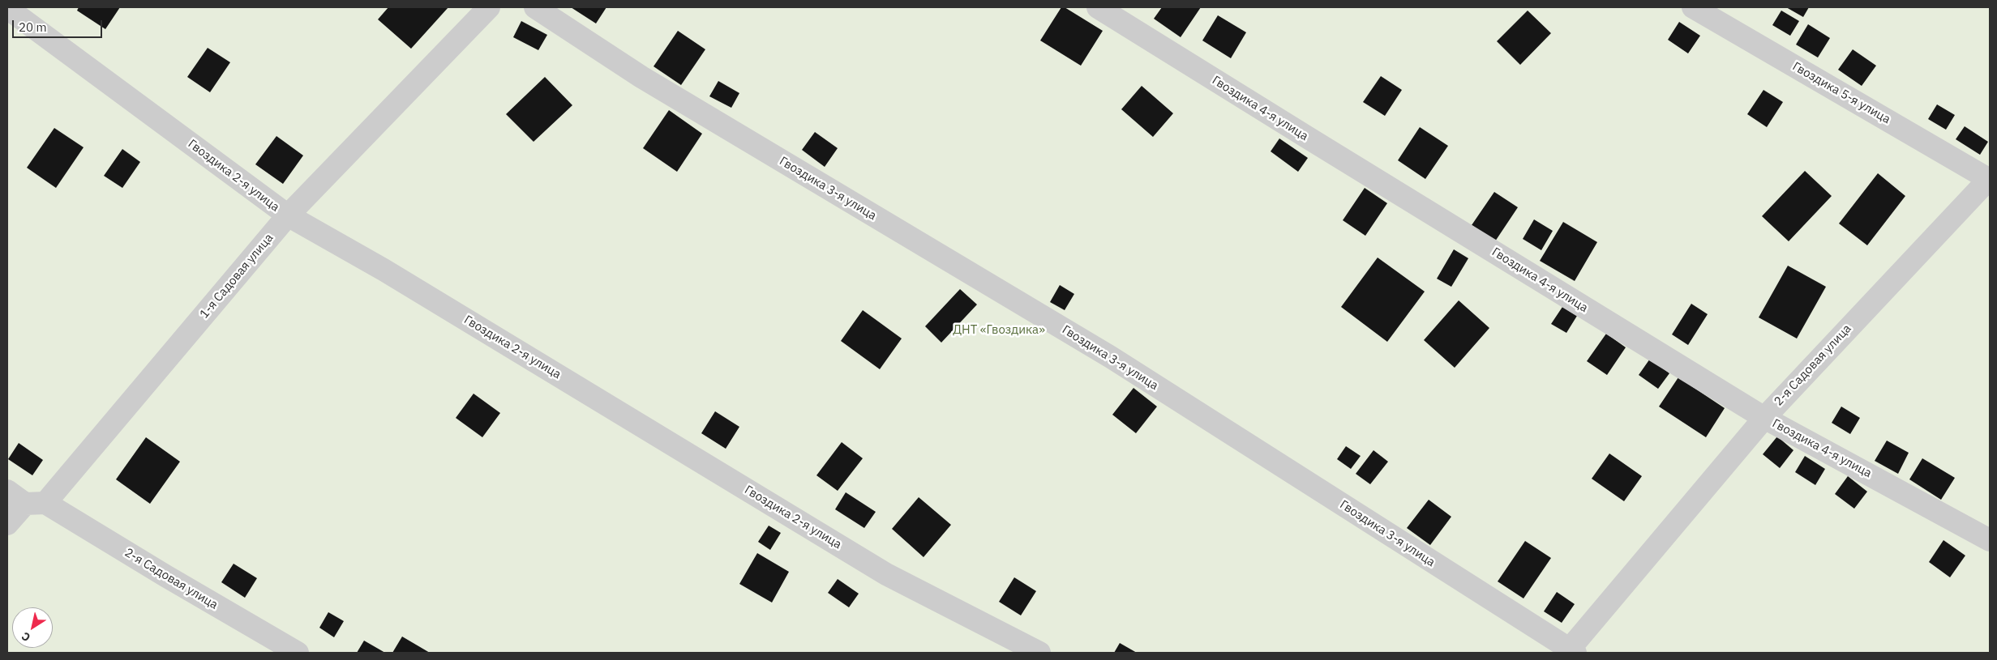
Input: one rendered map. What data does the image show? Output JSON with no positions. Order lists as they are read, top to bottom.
{
  "streets": {
    "street": [
      "Гвоздика 5-я улица",
      "Гвоздика 4-я улица",
      "Гвоздика 2-я улица",
      "Гвоздика 3-я улица",
      "1-я Садовая улица",
      "2-я Садовая улица"
    ]
  },
  "crossings": [
    ["Гвоздика 5-я улица", "2-я Садовая улица"],
    ["Гвоздика 4-я улица", "2-я Садовая улица"],
    ["Гвоздика 2-я улица", "1-я Садовая улица"],
    ["Гвоздика 3-я улица", "2-я Садовая улица"],
    ["1-я Садовая улица", "2-я Садовая улица"]
  ],
  "parks": ["ДНТ «Гвоздика»"],
  "scale_bar": "20 m",
  "north": "bottom left"
}
